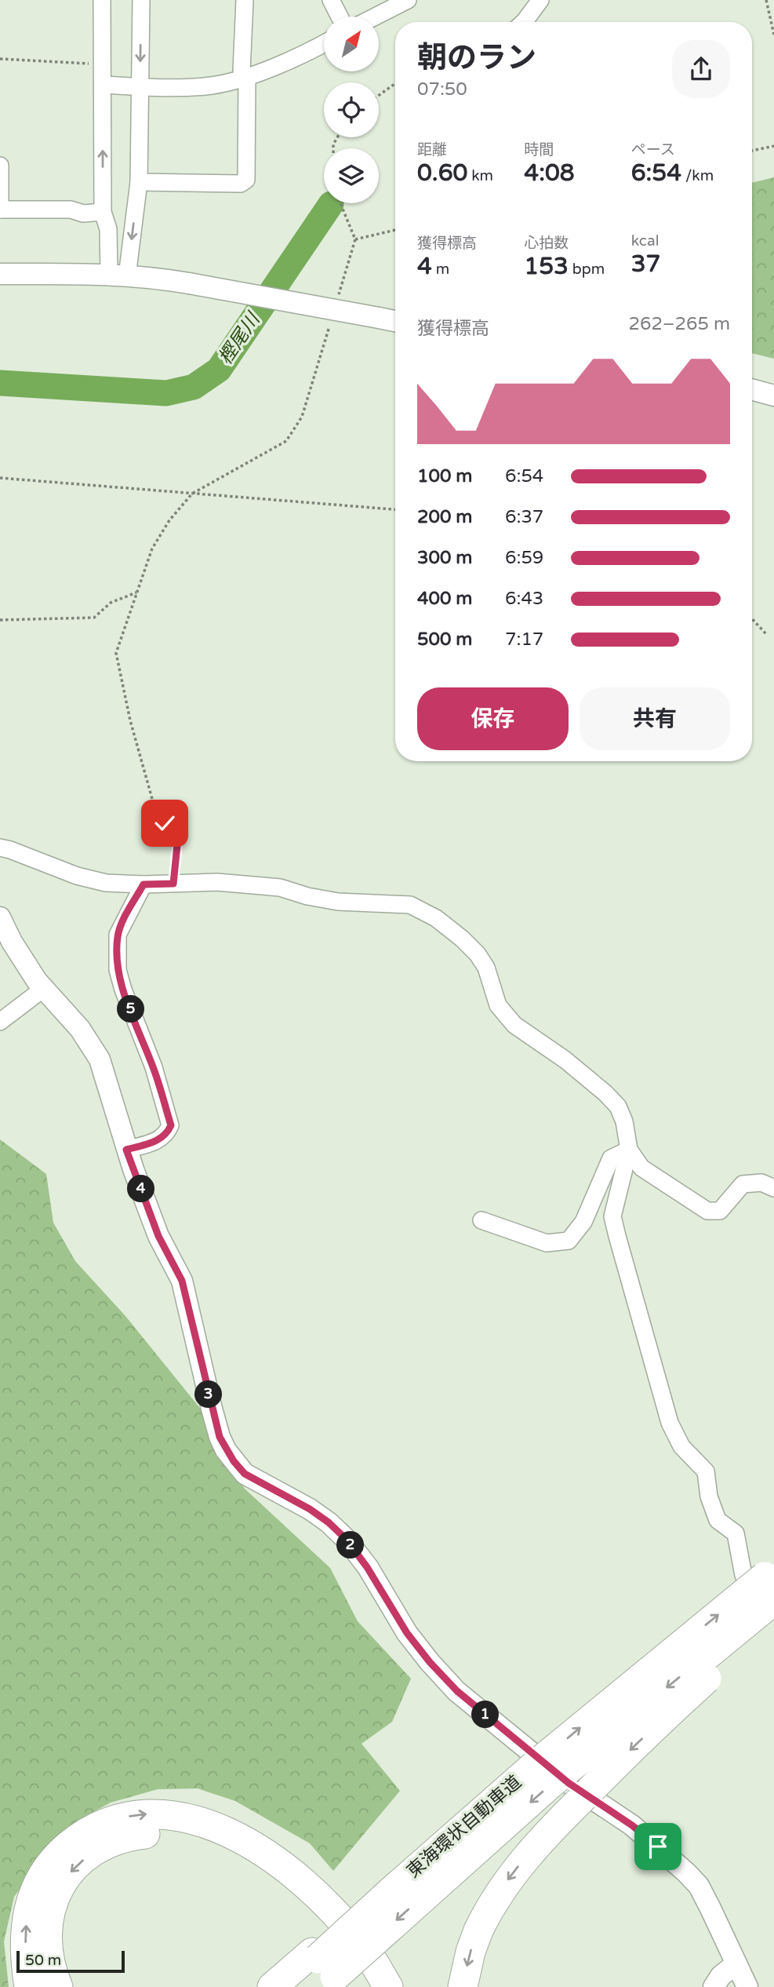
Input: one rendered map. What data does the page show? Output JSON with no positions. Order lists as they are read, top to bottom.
{
  "streets": {
    "highway": ["東海環状自動車道"]
  },
  "water": ["樫尾川"],
  "scale_bar": "50 m",
  "north": "top right",
  "page": {
    "heading": ["朝のラン", "07:50"],
    "stats": [
      ["距離", "0.60 km"],
      ["時間", "4:08"],
      ["ペース", "6:54 /km"],
      ["獲得標高", "4 m"],
      ["心拍数", "153 bpm"],
      ["kcal", "37"]
    ],
    "chart": ["獲得標高", "262–265 m"],
    "list": [
      {
        "name": "100 m",
        "note": "6:54"
      },
      {
        "name": "200 m",
        "note": "6:37"
      },
      {
        "name": "300 m",
        "note": "6:59"
      },
      {
        "name": "400 m",
        "note": "6:43"
      },
      {
        "name": "500 m",
        "note": "7:17"
      }
    ],
    "buttons": ["保存", "共有"],
    "pins": [
      "5",
      "4",
      "3",
      "2",
      "1"
    ],
    "scale": "50 m"
  }
}
